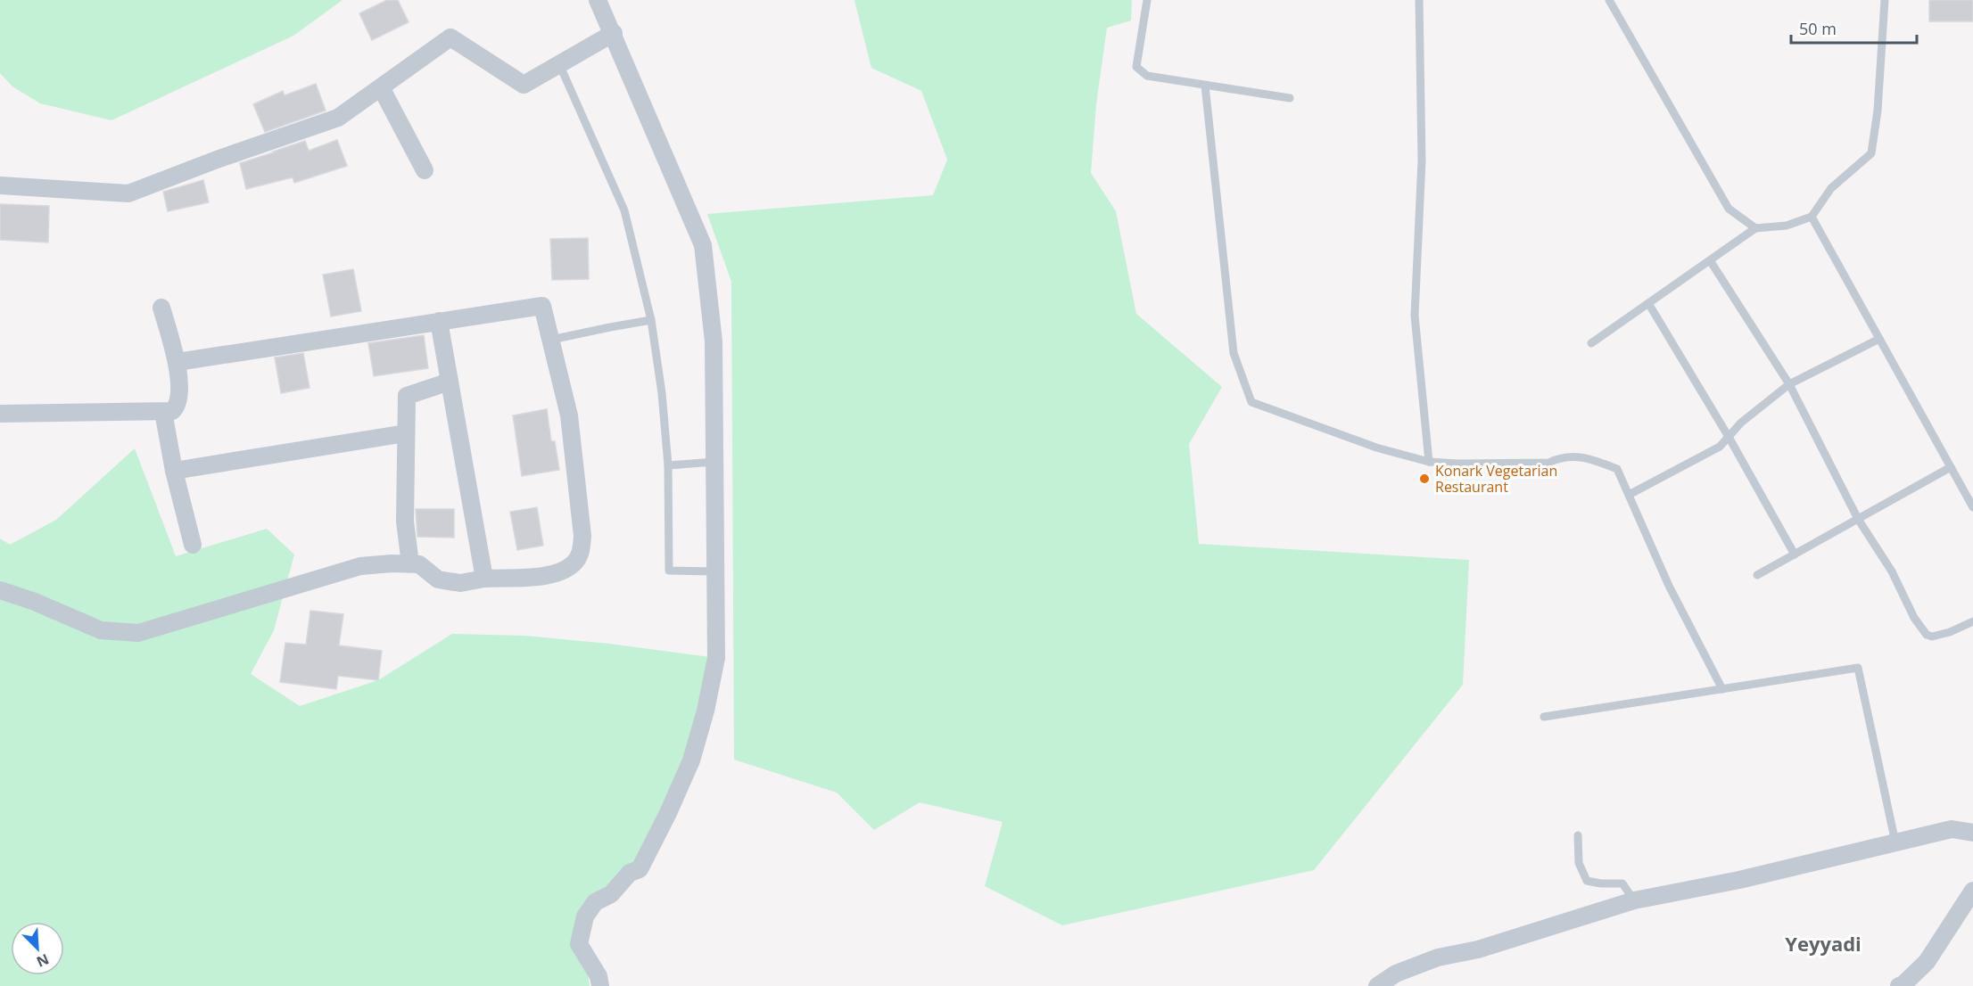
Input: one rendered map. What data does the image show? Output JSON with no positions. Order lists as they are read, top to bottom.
{
  "districts": ["Yeyyadi"],
  "places": ["Konark Vegetarian Restaurant"],
  "scale_bar": "50 m",
  "north": "bottom right"
}
